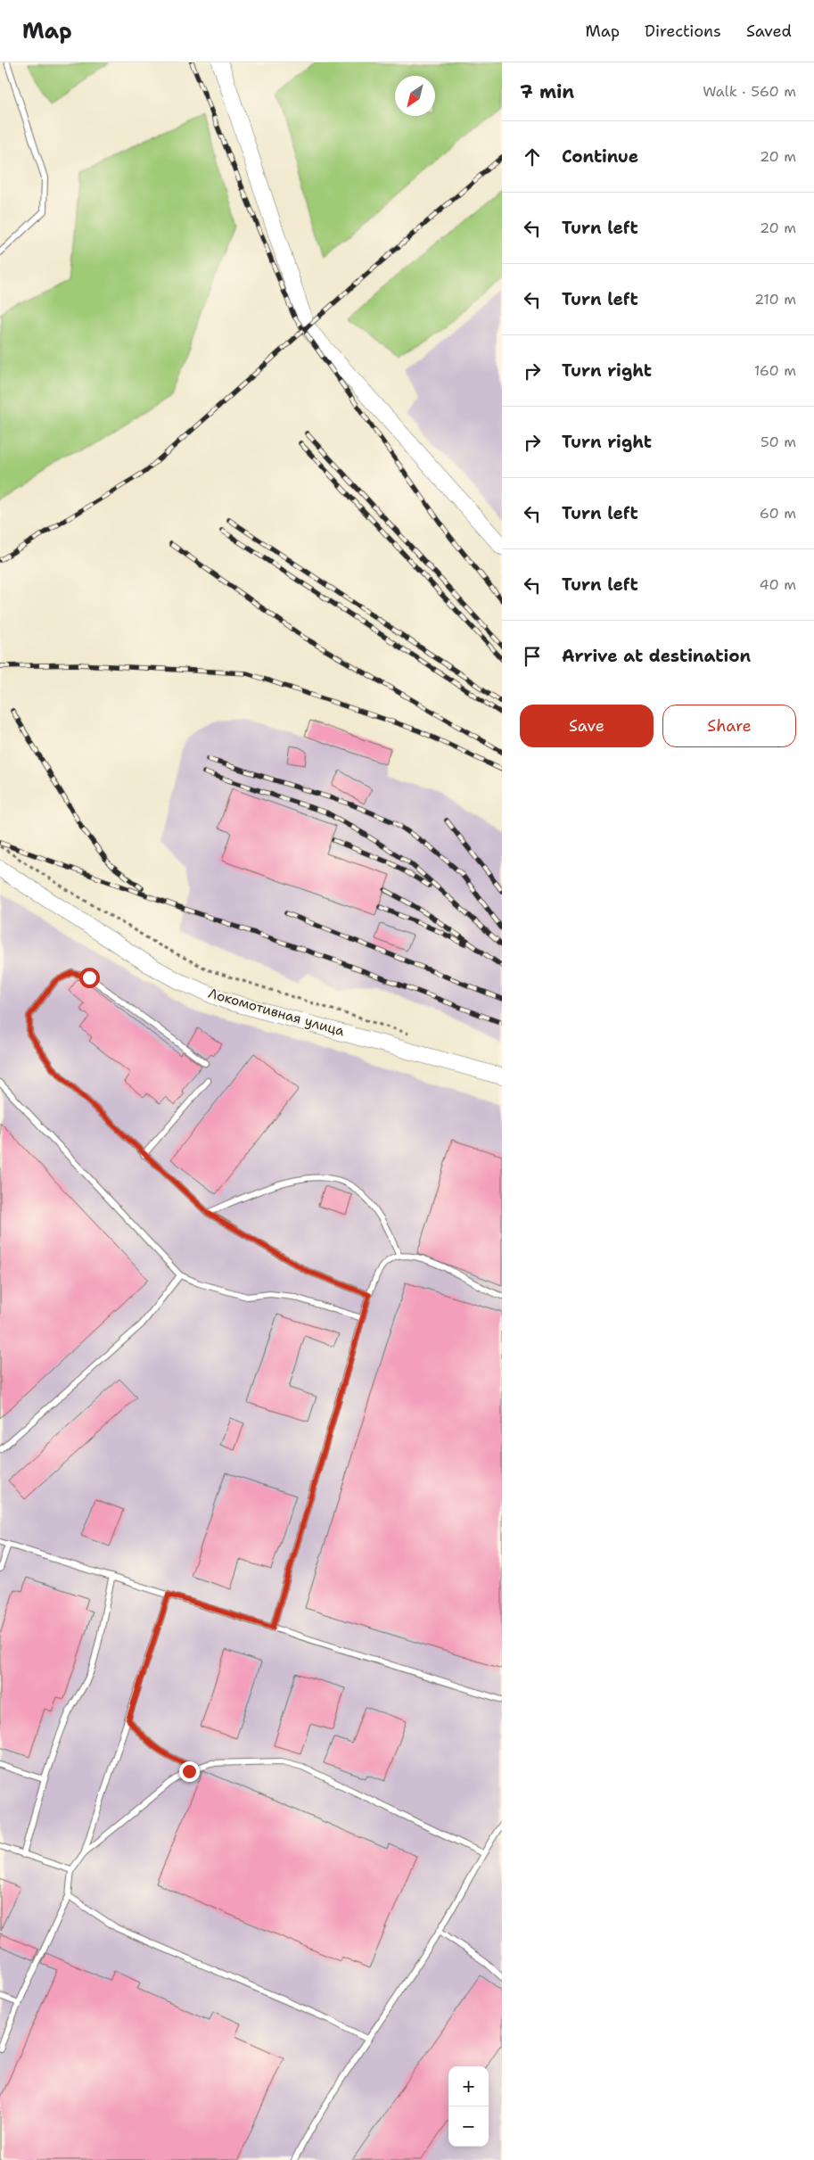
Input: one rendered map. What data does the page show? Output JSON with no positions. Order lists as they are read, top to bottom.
{
  "streets": {
    "street": ["Локомотивная улица"]
  },
  "north": "bottom left",
  "page": {
    "header": "Map",
    "nav": ["Map", "Directions", "Saved"],
    "heading": ["7 min", "Walk · 560 m"],
    "list": [
      ["Continue", "20 m"],
      ["Turn left", "20 m"],
      ["Turn left", "210 m"],
      ["Turn right", "160 m"],
      ["Turn right", "50 m"],
      ["Turn left", "60 m"],
      ["Turn left", "40 m"],
      "Arrive at destination"
    ],
    "buttons": ["Save", "Share"],
    "map_buttons": ["+", "−"]
  }
}
